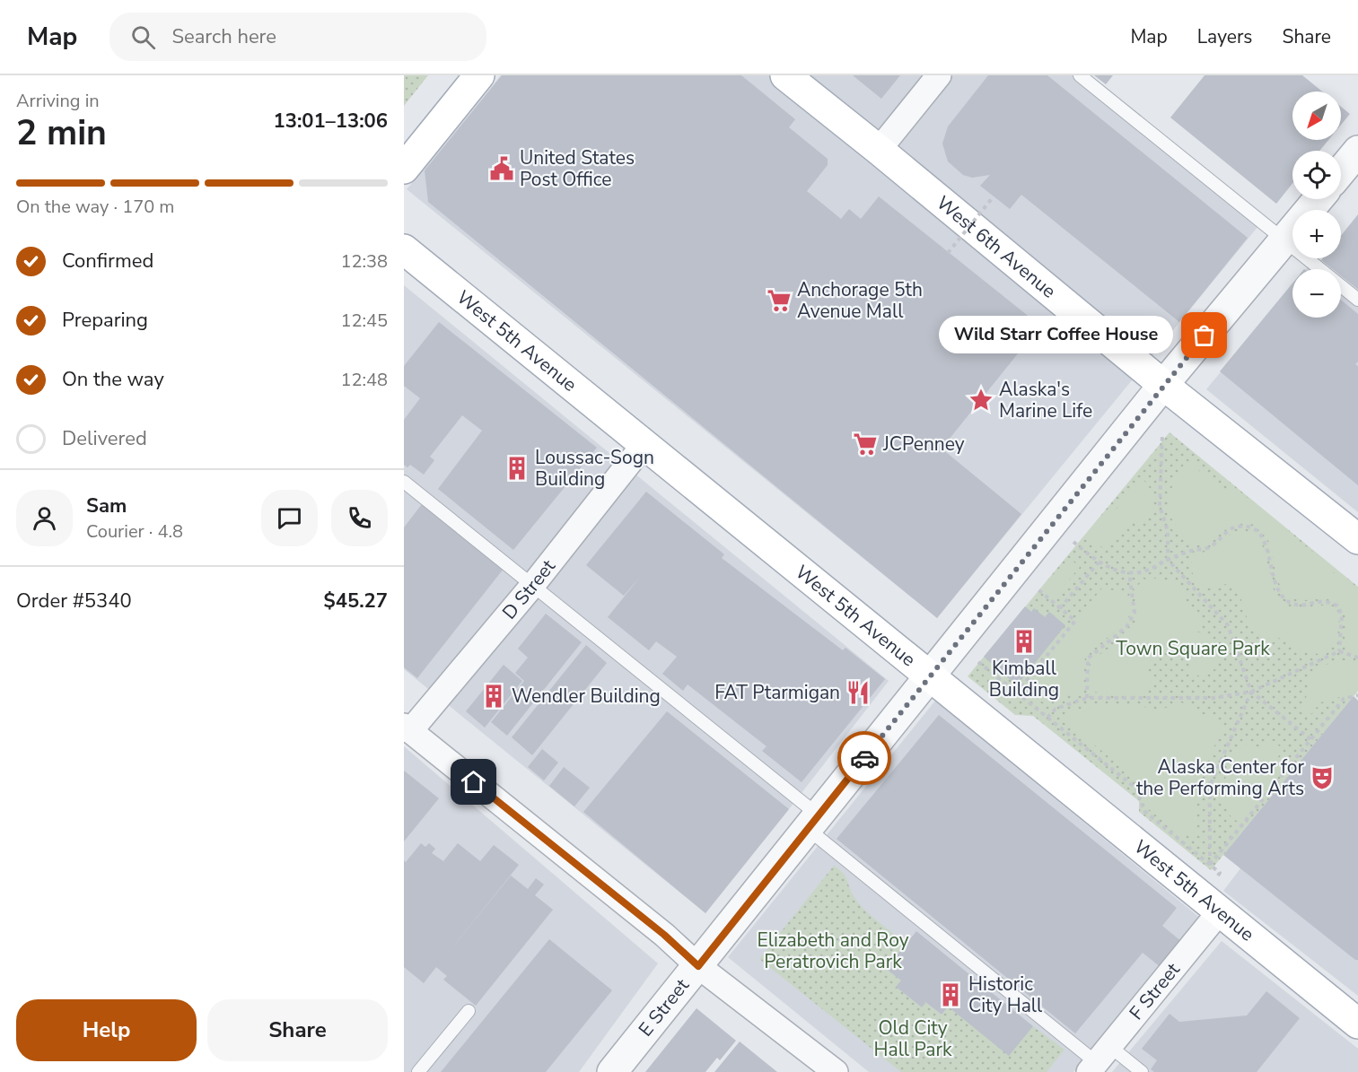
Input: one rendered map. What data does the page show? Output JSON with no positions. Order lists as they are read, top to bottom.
{
  "streets": {
    "main road": ["West 6th Avenue", "West 5th Avenue"],
    "street": ["D Street", "F Street", "E Street"]
  },
  "crossings": [
    ["West 6th Avenue", "E Street"],
    ["West 5th Avenue", "D Street"],
    ["West 5th Avenue", "F Street"],
    ["West 5th Avenue", "E Street"]
  ],
  "parks": ["Town Square Park", "Elizabeth and Roy Peratrovich Park", "Old City Hall Park"],
  "places": {
    "public building": ["United States Post Office"],
    "supermarket": ["Anchorage 5th Avenue Mall", "JCPenney"],
    "other": ["Wild Starr Coffee House"],
    "place": ["Alaska's Marine Life"],
    "building": [
      "Loussac-Sogn Building",
      "Kimball Building",
      "Wendler Building",
      "Historic City Hall"
    ],
    "restaurant": ["FAT Ptarmigan"],
    "theatre": ["Alaska Center for the Performing Arts"]
  },
  "north": "bottom left",
  "page": {
    "header": "Map",
    "search": "Search here",
    "nav": ["Map", "Layers", "Share"],
    "heading": ["2 min", "Arriving in", "13:01–13:06"],
    "panel": [
      "Sam",
      "Courier · 4.8",
      "Order #5340",
      "$45.27"
    ],
    "map_buttons": ["+", "−"],
    "bar": "On the way · 170 m",
    "list": [
      ["Confirmed", "12:38"],
      ["Preparing", "12:45"],
      ["On the way", "12:48"],
      "Delivered"
    ],
    "bubble": "Wild Starr Coffee House",
    "buttons": ["Help", "Share"]
  }
}
